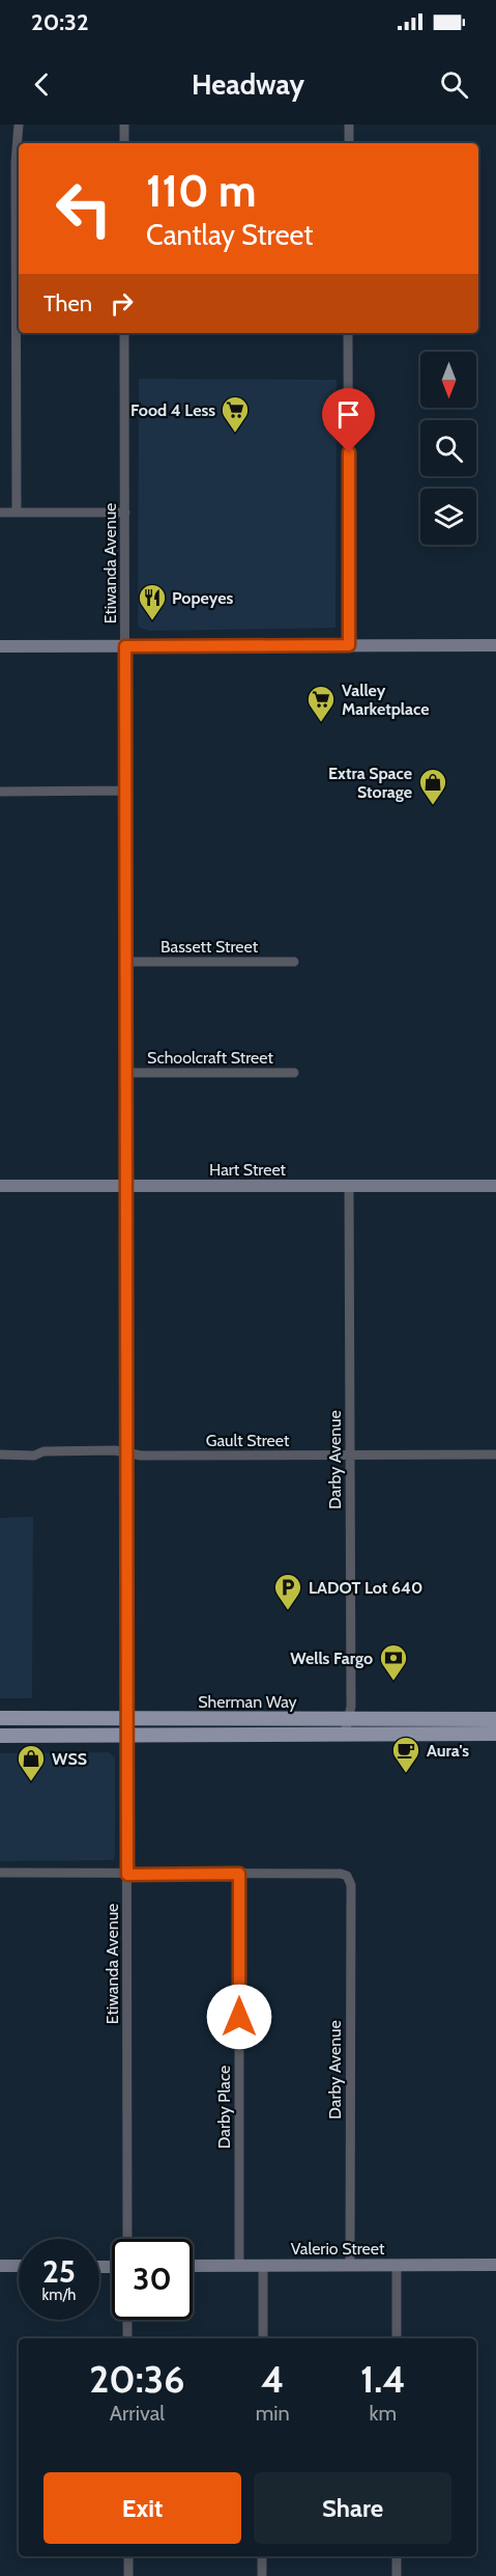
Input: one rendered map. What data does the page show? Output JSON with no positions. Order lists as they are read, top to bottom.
{
  "streets": {
    "main road": ["Sherman Way"],
    "street": [
      "Etiwanda Avenue",
      "Bassett Street",
      "Schoolcraft Street",
      "Hart Street",
      "Gault Street",
      "Darby Avenue",
      "Darby Place",
      "Valerio Street"
    ]
  },
  "crossings": [
    ["Etiwanda Avenue", "Bassett Street"],
    ["Etiwanda Avenue", "Schoolcraft Street"],
    ["Etiwanda Avenue", "Hart Street"],
    ["Etiwanda Avenue", "Gault Street"],
    ["Etiwanda Avenue", "Sherman Way"],
    ["Hart Street", "Darby Avenue"],
    ["Gault Street", "Darby Avenue"],
    ["Darby Avenue", "Sherman Way"],
    ["Darby Avenue", "Darby Place"],
    ["Darby Avenue", "Valerio Street"],
    ["Darby Place", "Valerio Street"]
  ],
  "places": {
    "supermarket": ["Food 4 Less", "Valley Marketplace"],
    "restaurant": ["Popeyes"],
    "shop": ["Extra Space Storage", "WSS"],
    "parking": ["LADOT Lot 640"],
    "bank": ["Wells Fargo"],
    "cafe": ["Aura's"]
  },
  "north": "bottom",
  "page": {
    "status": "20:32",
    "header": "Headway",
    "turn": ["110 m", "Cantlay Street"],
    "then": "Then",
    "speed": "25 km/h",
    "limit": "30",
    "eta": [
      "20:36",
      "Arrival",
      "4",
      "min",
      "1.4",
      "km"
    ],
    "buttons": ["Exit", "Share"]
  }
}
